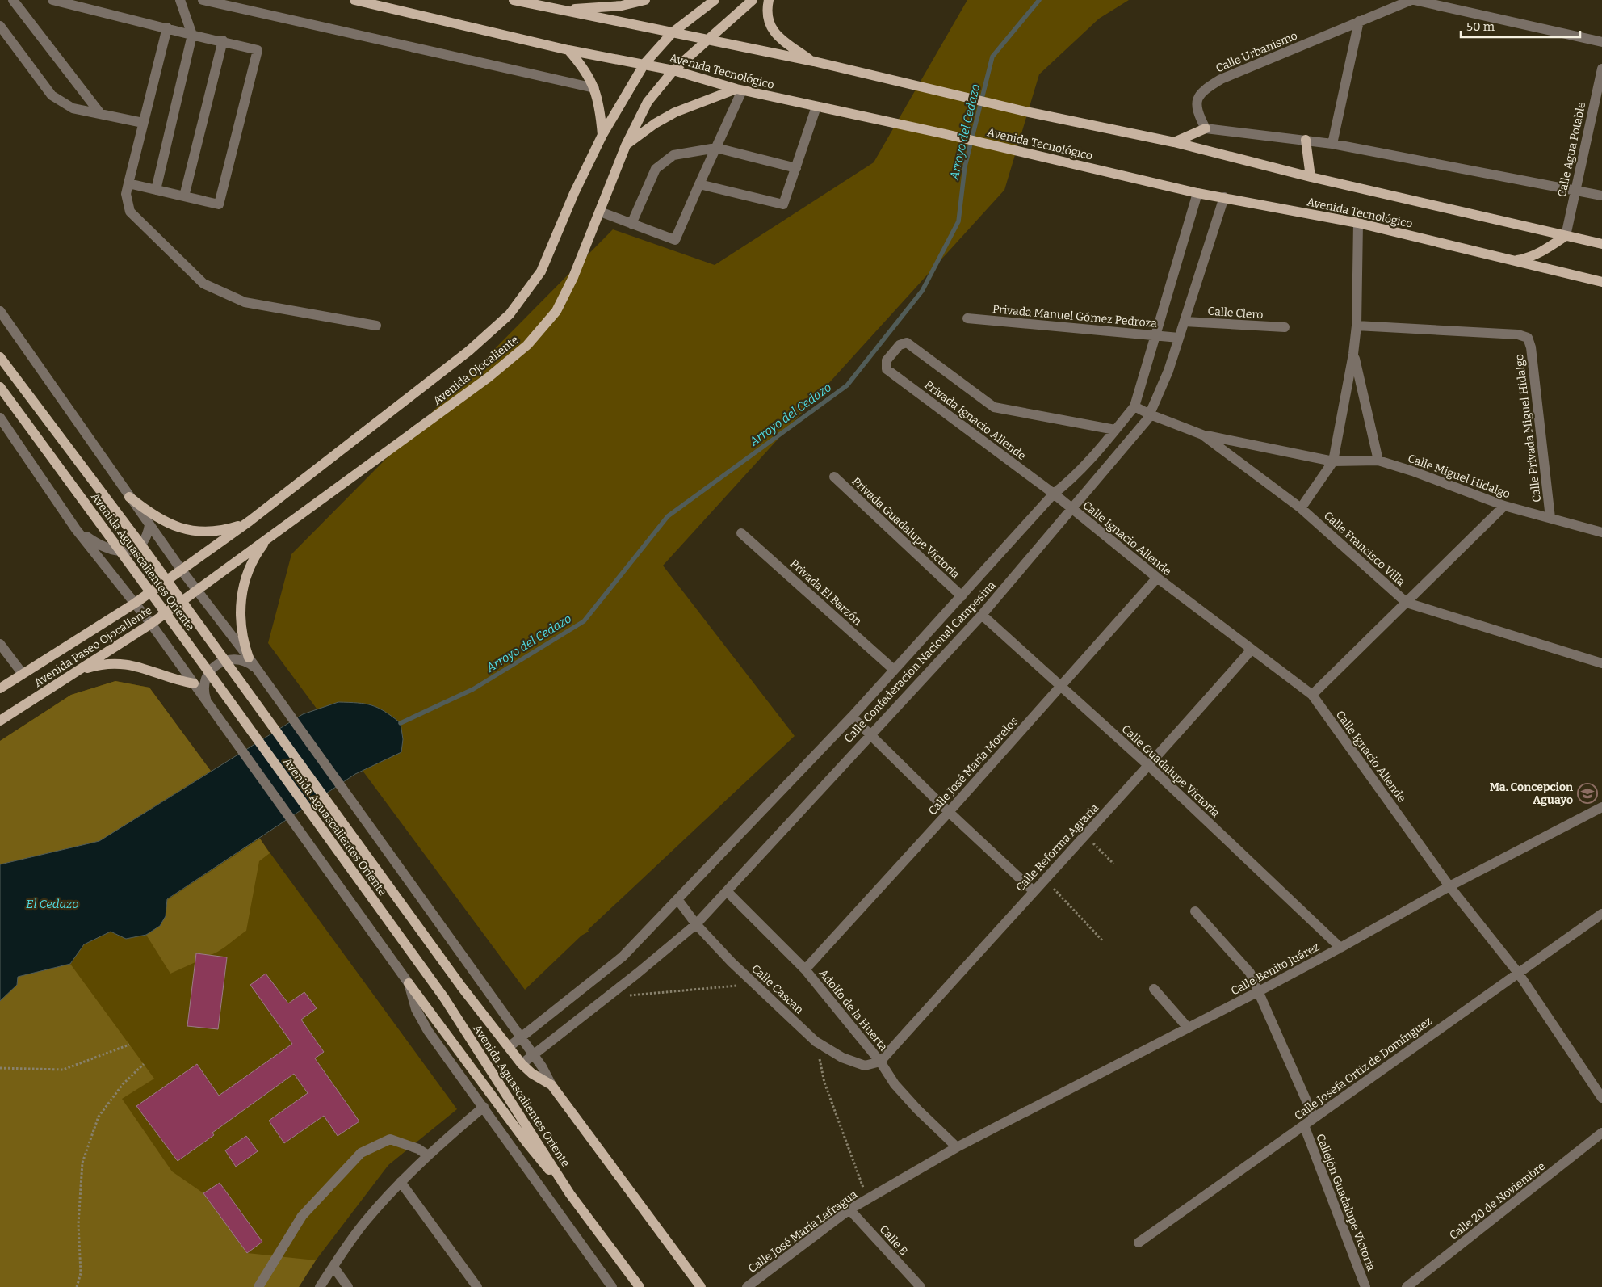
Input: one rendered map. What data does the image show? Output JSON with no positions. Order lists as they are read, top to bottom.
{
  "streets": {
    "main road": [
      "Avenida Tecnológico",
      "Avenida Ojocaliente",
      "Avenida Aguascalientes Oriente",
      "Avenida Paseo Ojocaliente"
    ],
    "street": [
      "Calle Urbanismo",
      "Calle Agua Potable",
      "Calle Clero",
      "Privada Manuel Gómez Pedroza",
      "Privada Ignacio Allende",
      "Calle Privada Miguel Hidalgo",
      "Calle Miguel Hidalgo",
      "Privada Guadalupe Victoria",
      "Calle Ignacio Allende",
      "Calle Francisco Villa",
      "Privada El Barzón",
      "Calle Confederación Nacional Campesina",
      "Calle José María Morelos",
      "Calle Guadalupe Victoria",
      "Calle Reforma Agraria",
      "Calle Benito Juárez",
      "Calle Cascan",
      "Adolfo de la Huerta",
      "Calle Josefa Ortiz de Domínguez",
      "Calle 20 de Noviembre",
      "Callejón Guadalupe Victoria",
      "Calle José María Lafragua",
      "Calle B"
    ]
  },
  "crossings": [
    ["Avenida Tecnológico", "Calle Agua Potable"],
    ["Avenida Tecnológico", "Avenida Ojocaliente"],
    ["Avenida Tecnológico", "Calle Confederación Nacional Campesina"],
    ["Calle Clero", "Calle Confederación Nacional Campesina"],
    ["Privada Manuel Gómez Pedroza", "Calle Confederación Nacional Campesina"],
    ["Avenida Ojocaliente", "Avenida Aguascalientes Oriente"],
    ["Avenida Ojocaliente", "Avenida Paseo Ojocaliente"],
    ["Privada Ignacio Allende", "Calle Ignacio Allende"],
    ["Privada Ignacio Allende", "Calle Confederación Nacional Campesina"],
    ["Calle Privada Miguel Hidalgo", "Calle Miguel Hidalgo"],
    ["Calle Miguel Hidalgo", "Calle Francisco Villa"],
    ["Privada Guadalupe Victoria", "Calle Confederación Nacional Campesina"],
    ["Calle Ignacio Allende", "Calle Confederación Nacional Campesina"],
    ["Calle Ignacio Allende", "Calle José María Morelos"],
    ["Calle Ignacio Allende", "Calle Reforma Agraria"],
    ["Calle Ignacio Allende", "Calle Benito Juárez"],
    ["Calle Ignacio Allende", "Calle Josefa Ortiz de Domínguez"],
    ["Calle Francisco Villa", "Calle Confederación Nacional Campesina"],
    ["Avenida Aguascalientes Oriente", "Avenida Paseo Ojocaliente"],
    ["Avenida Aguascalientes Oriente", "Calle Confederación Nacional Campesina"],
    ["Privada El Barzón", "Calle Confederación Nacional Campesina"],
    ["Calle Confederación Nacional Campesina", "Calle Guadalupe Victoria"],
    ["Calle Confederación Nacional Campesina", "Calle Cascan"],
    ["Calle Confederación Nacional Campesina", "Adolfo de la Huerta"],
    ["Calle José María Morelos", "Calle Guadalupe Victoria"],
    ["Calle José María Morelos", "Adolfo de la Huerta"],
    ["Calle Guadalupe Victoria", "Calle Reforma Agraria"],
    ["Calle Guadalupe Victoria", "Calle Benito Juárez"],
    ["Calle Reforma Agraria", "Calle Cascan"],
    ["Calle Reforma Agraria", "Adolfo de la Huerta"],
    ["Calle Benito Juárez", "Adolfo de la Huerta"],
    ["Calle Benito Juárez", "Calle José María Lafragua"],
    ["Calle Cascan", "Adolfo de la Huerta"],
    ["Adolfo de la Huerta", "Calle José María Lafragua"],
    ["Calle Josefa Ortiz de Domínguez", "Callejón Guadalupe Victoria"],
    ["Calle José María Lafragua", "Calle B"]
  ],
  "water": ["Arroyo del Cedazo", "El Cedazo"],
  "places": {
    "school or university": ["Ma. Concepcion Aguayo"]
  },
  "scale_bar": "50 m"
}
